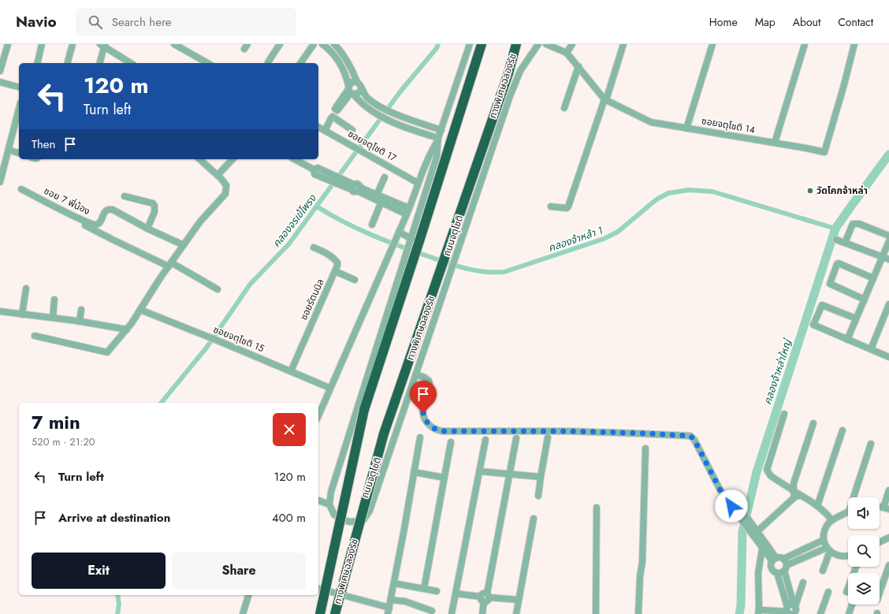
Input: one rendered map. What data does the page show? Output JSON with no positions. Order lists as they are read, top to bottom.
{
  "streets": {
    "highway": ["ทางพิเศษฉลองรัช"],
    "street": [
      "ซอยจตุโชติ 14",
      "ซอยจตุโชติ 17",
      "ซอย 7 พี่น้อง",
      "ถนนจตุโชติ",
      "ซอยรัตนนิล",
      "ซอยจตุโชติ 15"
    ]
  },
  "crossings": [
    ["ซอยรัตนนิล", "ซอยจตุโชติ 15"]
  ],
  "water": ["คลองจรเข้โพรง", "คลองจ้าหล้า 1", "คลองจ้าหล่าใหญ่"],
  "places": ["วัดโคกจ้าหล่า"],
  "page": {
    "header": "Navio",
    "search": "Search here",
    "nav": [
      "Home",
      "Map",
      "About",
      "Contact"
    ],
    "turn": ["120 m", "Turn left"],
    "then": "Then",
    "heading": ["7 min", "520 m · 21:20"],
    "list": [
      {
        "name": "Turn left",
        "value": "120 m"
      },
      {
        "name": "Arrive at destination",
        "value": "400 m"
      }
    ],
    "buttons": ["Exit", "Share"]
  }
}
